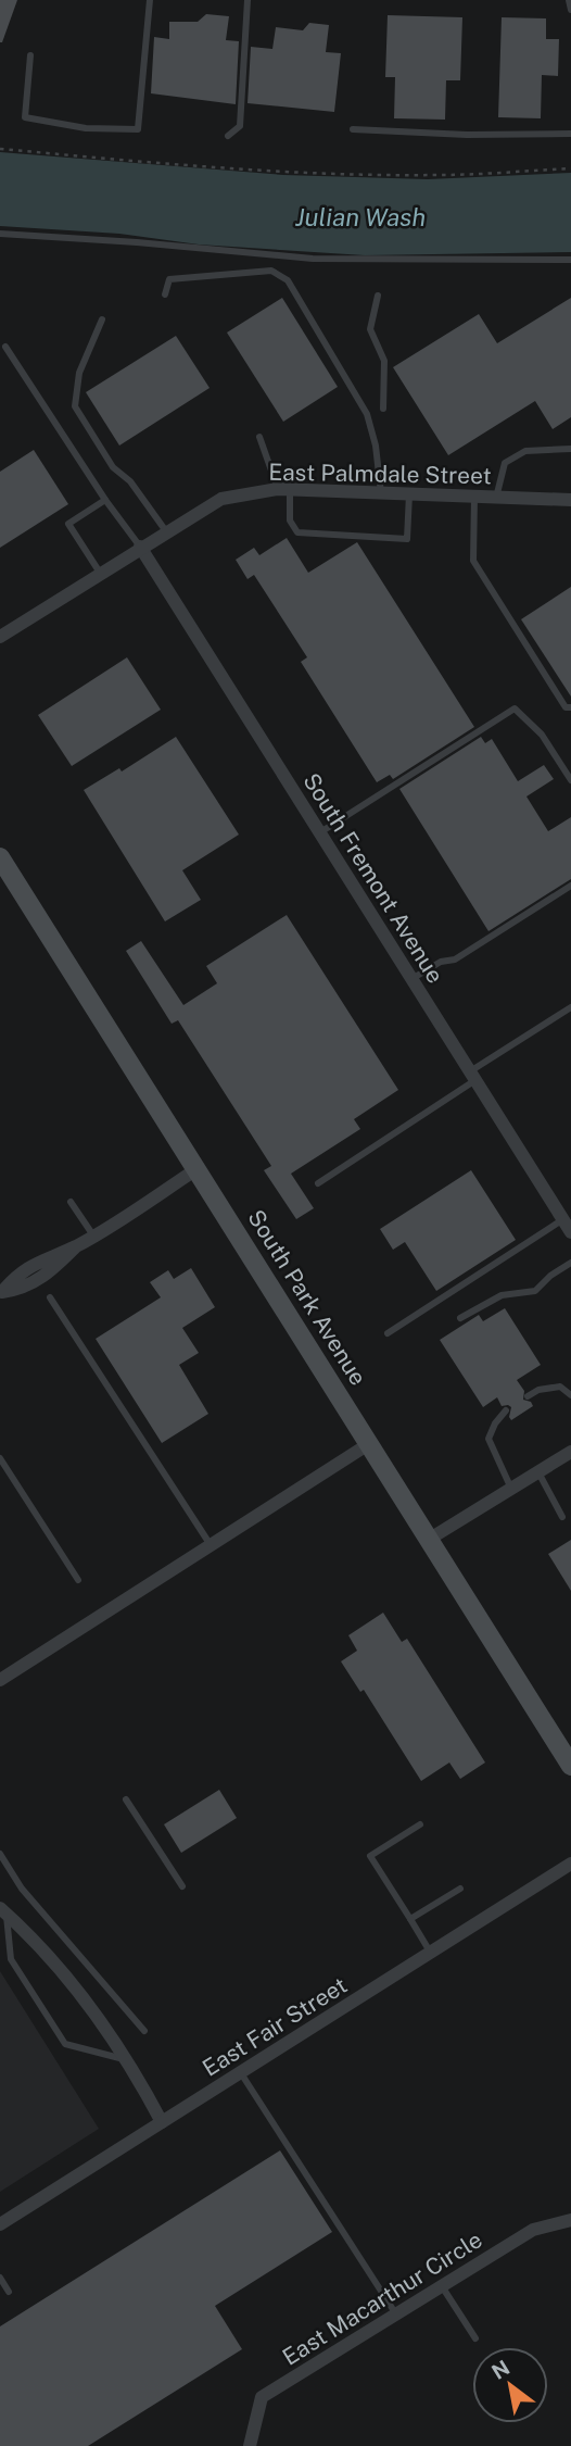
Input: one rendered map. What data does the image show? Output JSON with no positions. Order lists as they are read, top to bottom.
{
  "streets": {
    "main road": ["South Park Avenue"],
    "street": [
      "East Palmdale Street",
      "South Fremont Avenue",
      "East Fair Street",
      "East Macarthur Circle"
    ]
  },
  "crossings": [
    ["East Palmdale Street", "South Fremont Avenue"]
  ],
  "water": ["Julian Wash"],
  "north": "top left"
}
